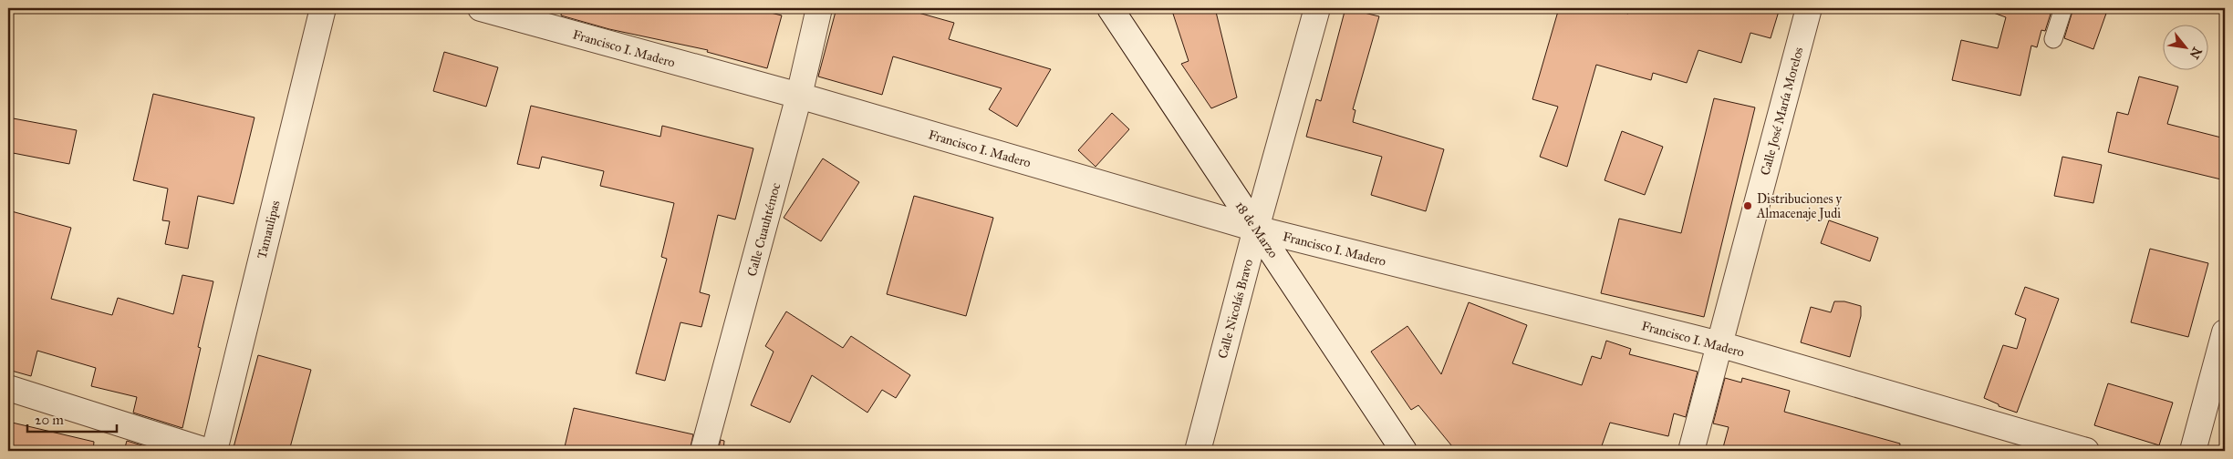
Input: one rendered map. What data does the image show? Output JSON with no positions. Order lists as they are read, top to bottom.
{
  "streets": {
    "street": [
      "Francisco I. Madero",
      "Calle José María Morelos",
      "Tamaulipas",
      "Calle Cuauhtémoc",
      "18 de Marzo",
      "Calle Nicolás Bravo"
    ]
  },
  "crossings": [
    ["Francisco I. Madero", "Calle José María Morelos"],
    ["Francisco I. Madero", "Calle Cuauhtémoc"],
    ["Francisco I. Madero", "18 de Marzo"],
    ["Francisco I. Madero", "Calle Nicolás Bravo"],
    ["18 de Marzo", "Calle Nicolás Bravo"]
  ],
  "places": ["Distribuciones y Almacenaje Judi"],
  "scale_bar": "20 m",
  "north": "bottom right"
}
